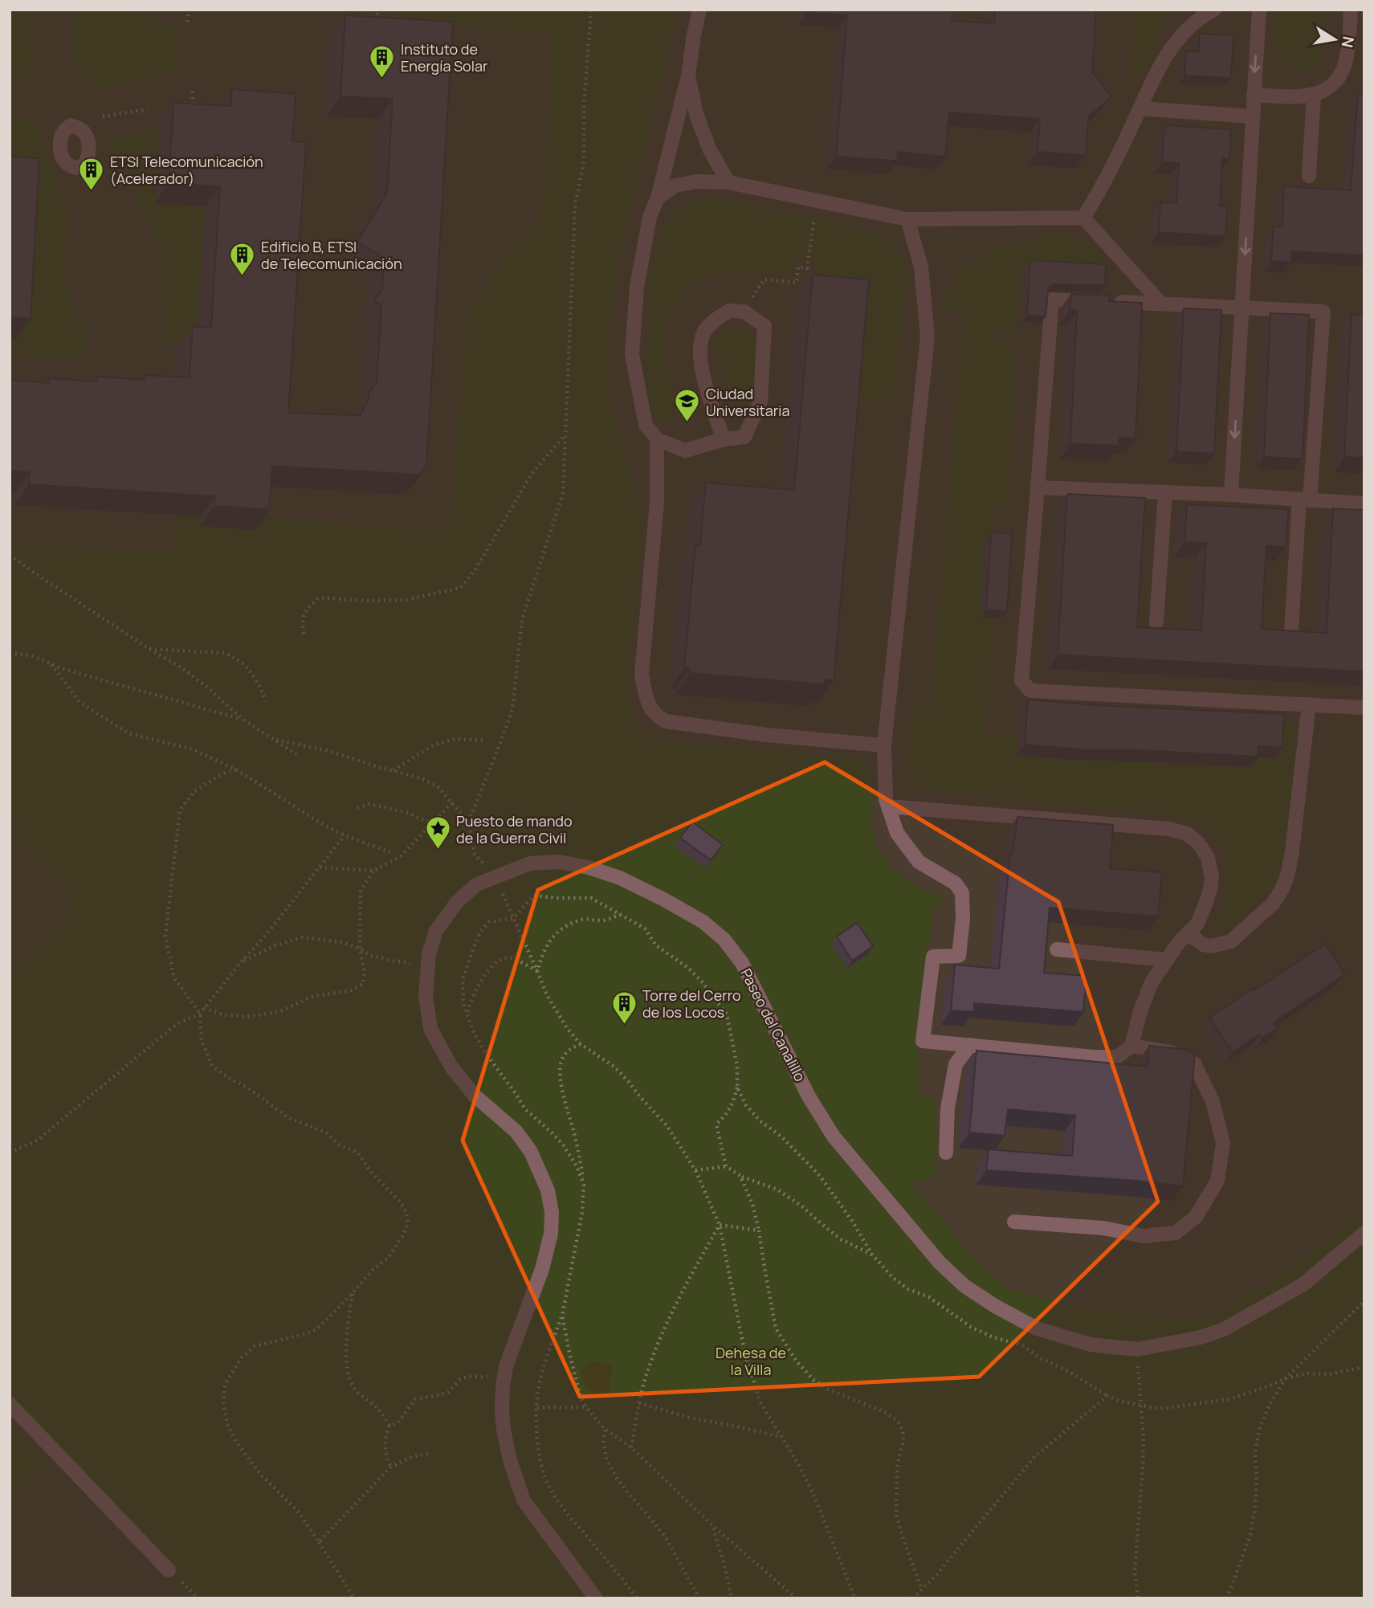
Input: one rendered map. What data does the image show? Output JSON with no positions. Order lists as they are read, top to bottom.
{
  "streets": {
    "street": ["Paseo del Canalillo"]
  },
  "parks": ["Dehesa de la Villa"],
  "places": {
    "building": [
      "Instituto de Energía Solar",
      "ETSI Telecomunicación (Acelerador)",
      "Edificio B, ETSI de Telecomunicación",
      "Torre del Cerro de los Locos"
    ],
    "school or university": ["Ciudad Universitaria"],
    "place": ["Puesto de mando de la Guerra Civil"]
  },
  "north": "right"
}
